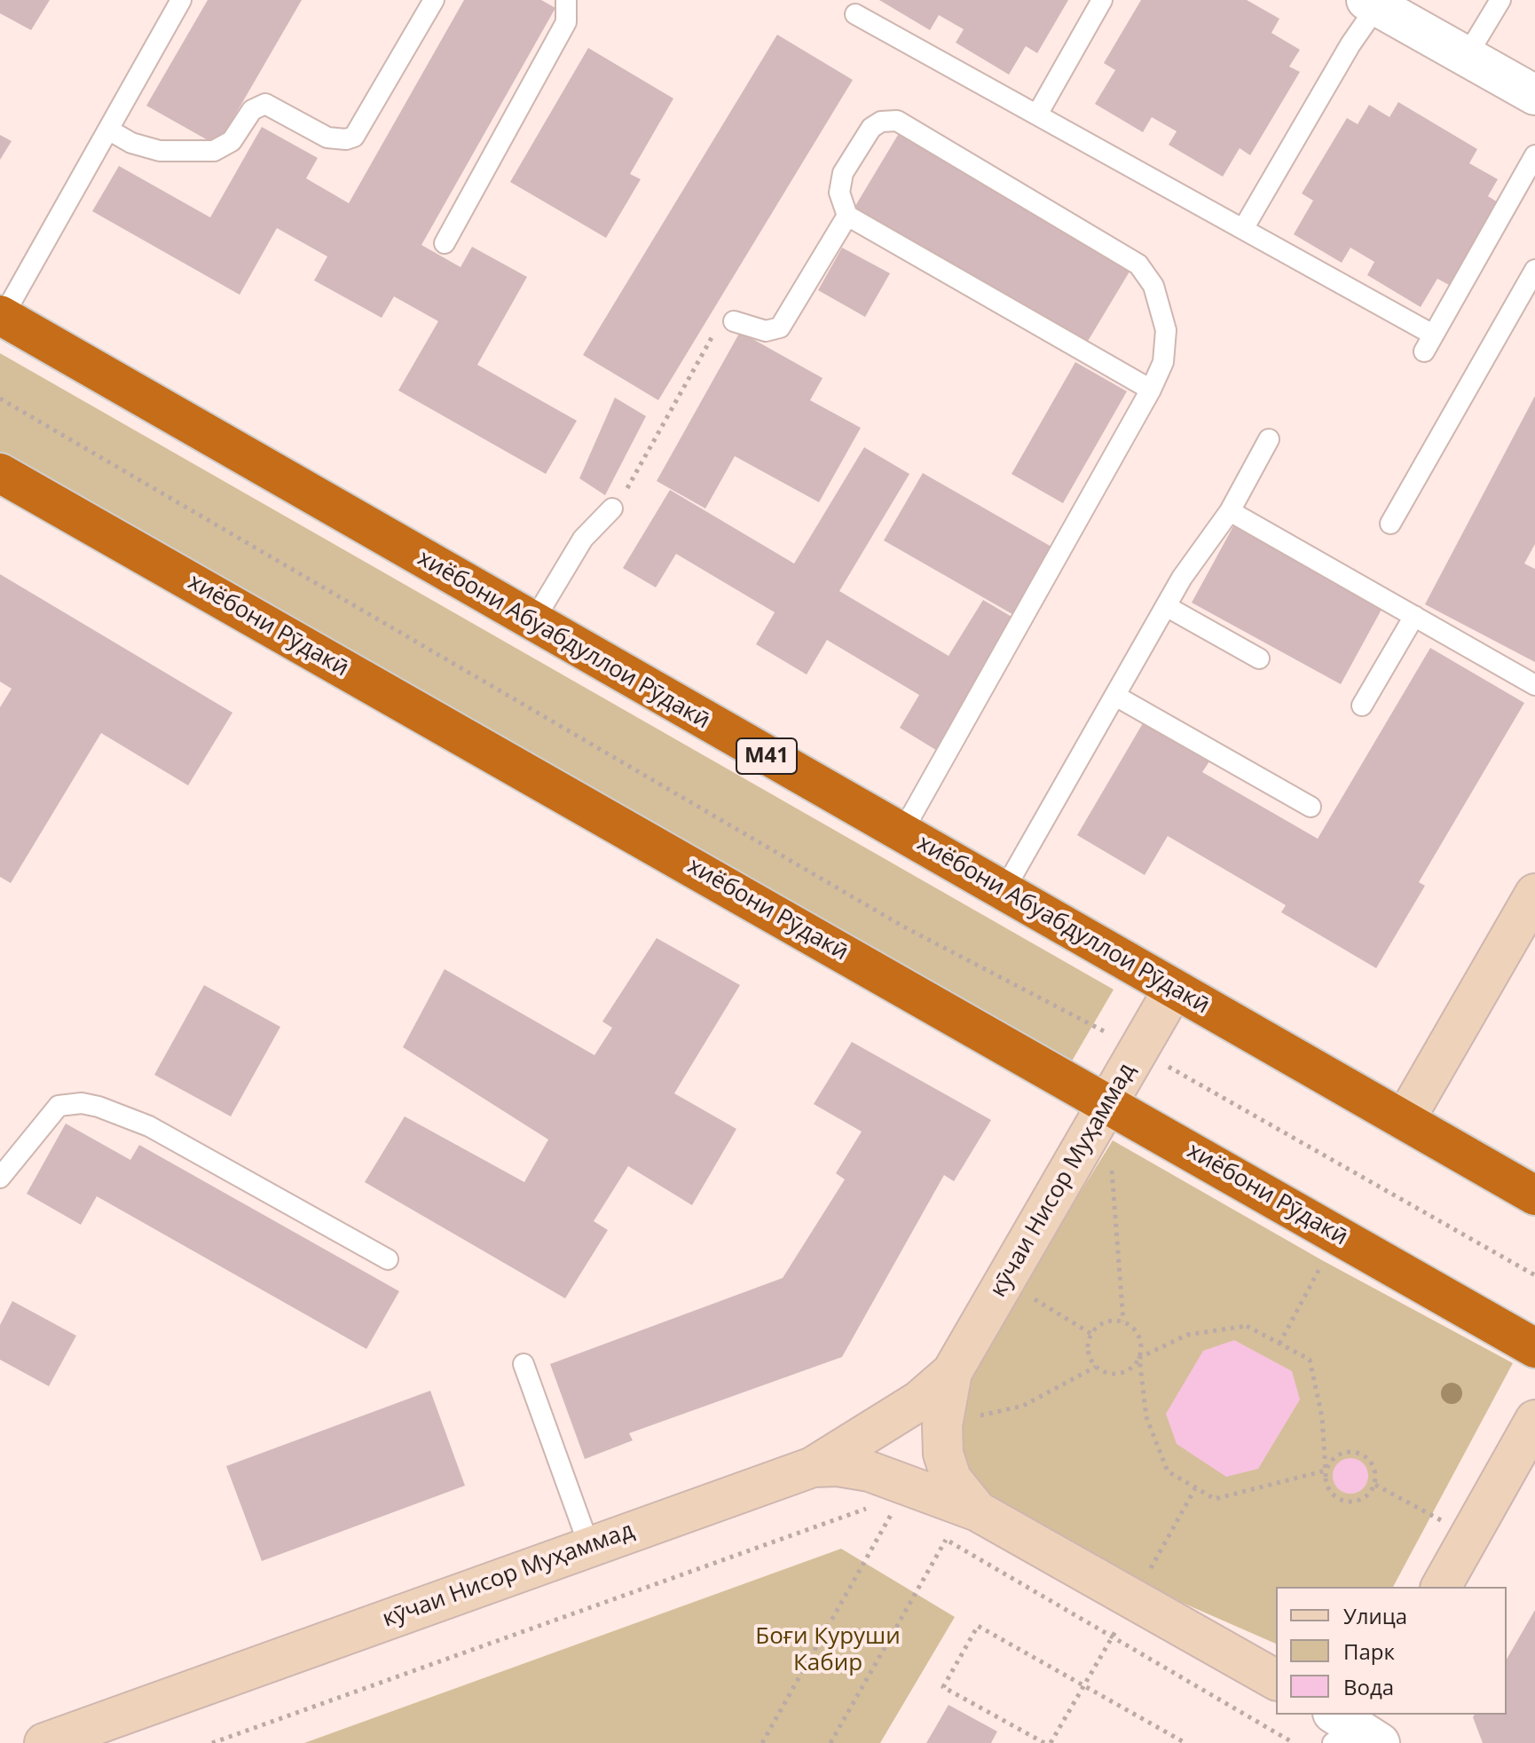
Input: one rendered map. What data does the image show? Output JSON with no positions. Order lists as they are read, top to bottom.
{
  "streets": {
    "highway": ["хиёбони Рӯдакӣ", "хиёбони Абуабдуллои Рӯдакӣ", "M41"],
    "street": ["кӯчаи Нисор Муҳаммад"]
  },
  "crossings": [
    ["хиёбони Рӯдакӣ", "кӯчаи Нисор Муҳаммад"],
    ["хиёбони Абуабдуллои Рӯдакӣ", "кӯчаи Нисор Муҳаммад"]
  ],
  "parks": ["Боғи Куруши Кабир"],
  "legend": ["Улица", "Парк", "Вода"]
}
